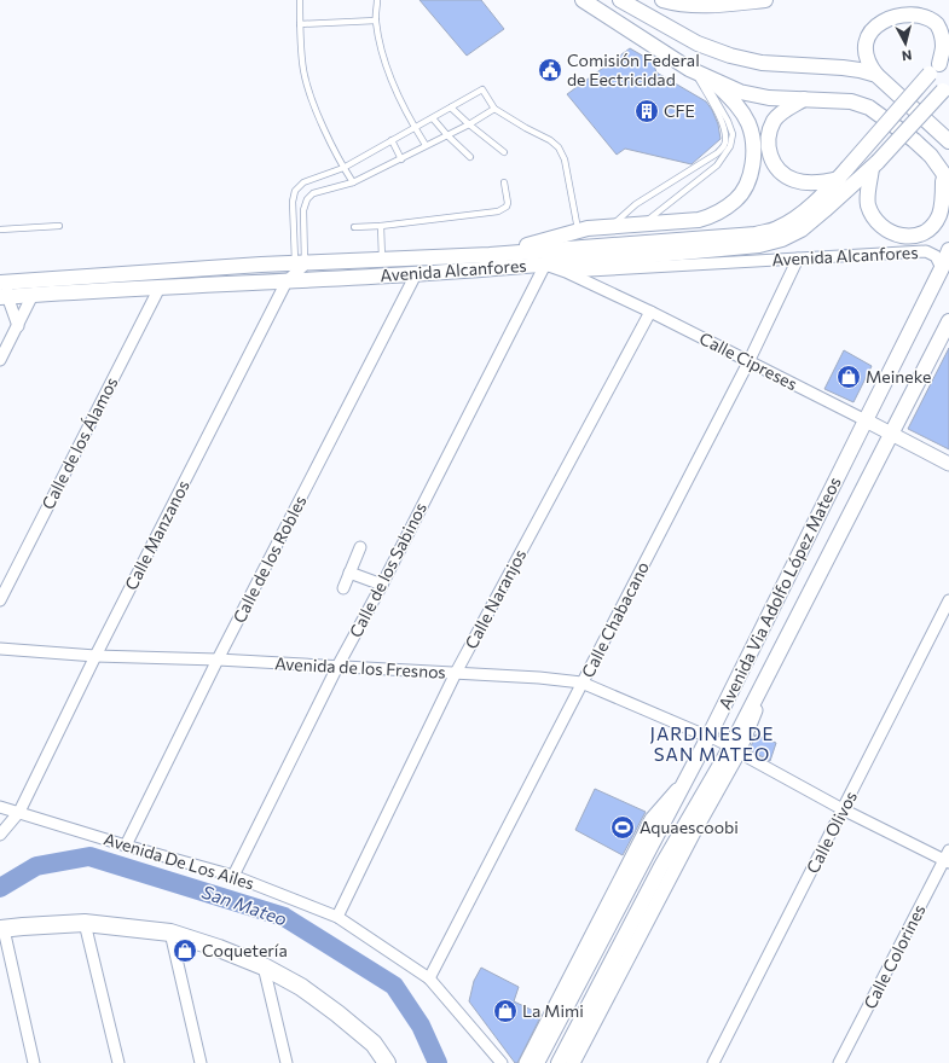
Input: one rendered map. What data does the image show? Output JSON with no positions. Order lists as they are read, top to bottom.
{
  "streets": {
    "main road": ["Avenida Alcanfores", "Avenida Via Adolfo López Mateos"],
    "street": [
      "Calle Cipreses",
      "Calle de los Álamos",
      "Calle Manzanos",
      "Calle de los Robles",
      "Calle de los Sabinos",
      "Calle Naranjos",
      "Calle Chabacano",
      "Avenida de los Fresnos",
      "Calle Olivos",
      "Avenida De Los Ailes",
      "Calle Colorines"
    ]
  },
  "crossings": [
    ["Avenida Alcanfores", "Calle Cipreses"],
    ["Avenida Alcanfores", "Calle de los Álamos"],
    ["Avenida Alcanfores", "Calle Manzanos"],
    ["Avenida Alcanfores", "Calle de los Robles"],
    ["Avenida Alcanfores", "Calle de los Sabinos"],
    ["Avenida Alcanfores", "Avenida Via Adolfo López Mateos"],
    ["Avenida Alcanfores", "Calle Chabacano"],
    ["Calle Cipreses", "Calle de los Sabinos"],
    ["Calle Cipreses", "Avenida Via Adolfo López Mateos"],
    ["Calle Cipreses", "Calle Naranjos"],
    ["Calle Cipreses", "Calle Chabacano"],
    ["Calle Manzanos", "Avenida de los Fresnos"],
    ["Calle Manzanos", "Avenida De Los Ailes"],
    ["Calle de los Robles", "Avenida de los Fresnos"],
    ["Calle de los Robles", "Avenida De Los Ailes"],
    ["Calle de los Sabinos", "Avenida de los Fresnos"],
    ["Calle de los Sabinos", "Avenida De Los Ailes"],
    ["Avenida Via Adolfo López Mateos", "Avenida de los Fresnos"],
    ["Calle Naranjos", "Avenida de los Fresnos"],
    ["Calle Naranjos", "Avenida De Los Ailes"],
    ["Calle Chabacano", "Avenida de los Fresnos"],
    ["Calle Chabacano", "Avenida De Los Ailes"]
  ],
  "districts": ["JARDINES DE SAN MATEO"],
  "water": ["San Mateo"],
  "places": {
    "public building": ["Comisión Federal de Eectricidad"],
    "building": ["CFE"],
    "shop": ["Meineke", "Coquetería", "La Mimi"],
    "sports": ["Aquaescoobi"]
  },
  "north": "bottom"
}
